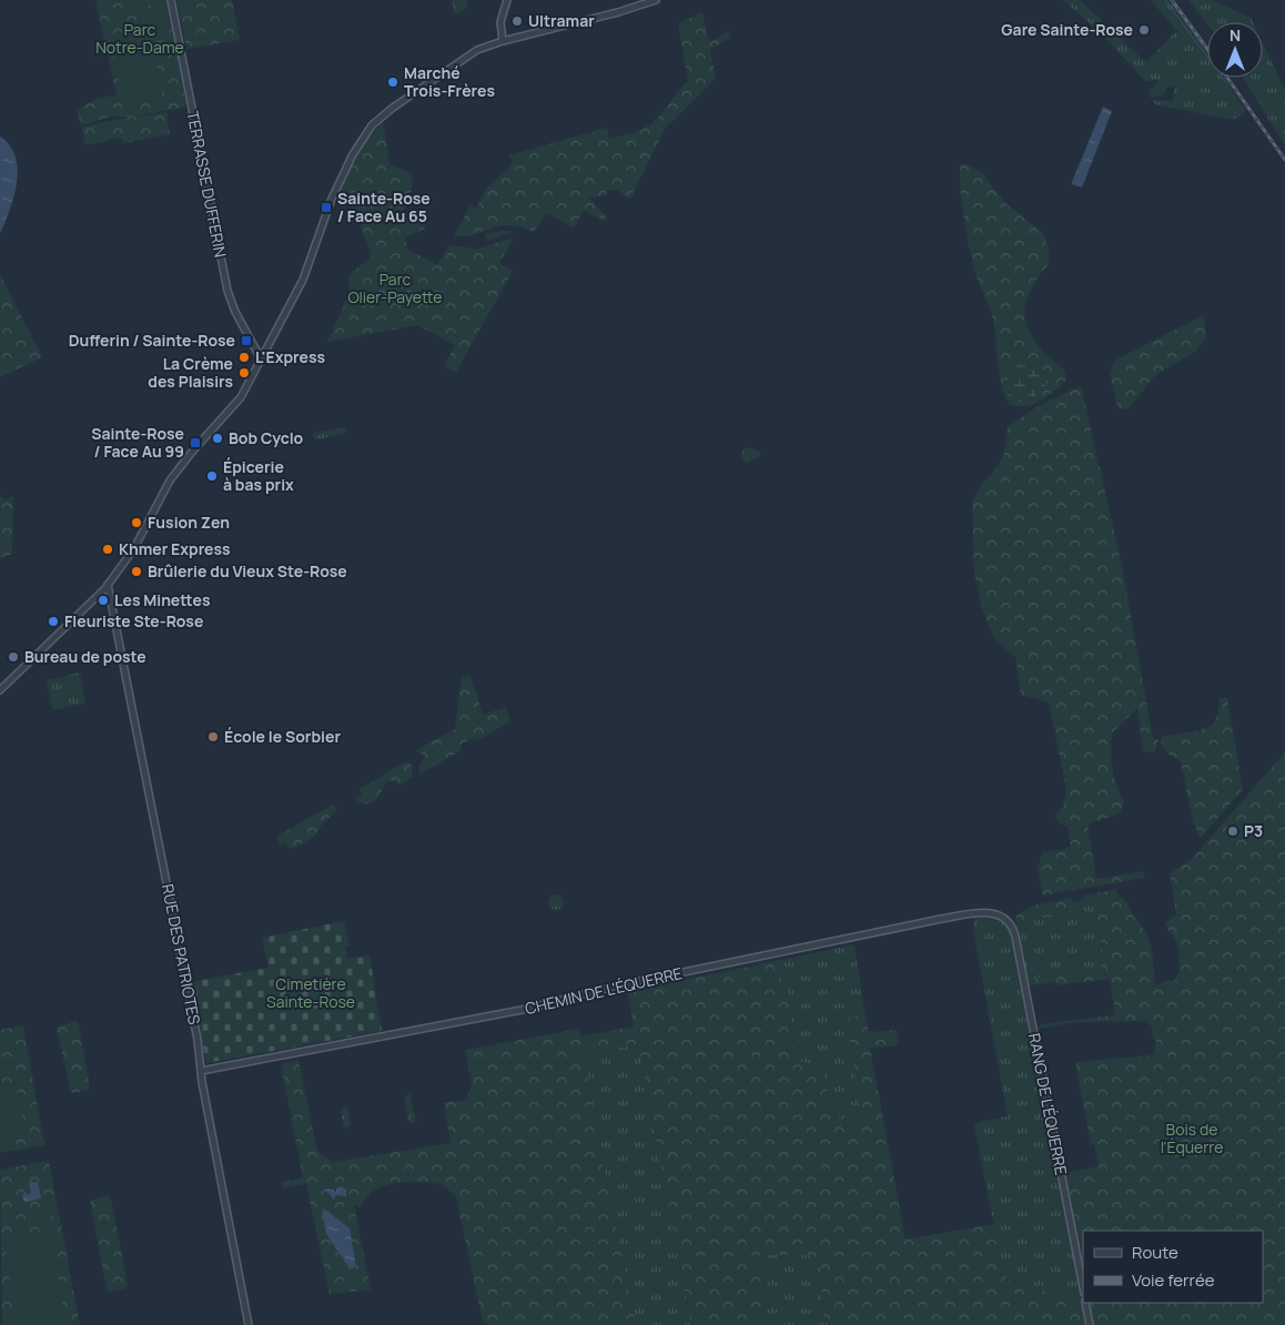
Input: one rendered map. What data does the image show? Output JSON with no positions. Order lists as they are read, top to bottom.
{
  "streets": {
    "street": [
      "TERRASSE DUFFERIN",
      "RUE DES PATRIOTES",
      "CHEMIN DE L'ÉQUERRE",
      "RANG DE L'ÉQUERRE"
    ]
  },
  "crossings": [
    ["RUE DES PATRIOTES", "CHEMIN DE L'ÉQUERRE"],
    ["CHEMIN DE L'ÉQUERRE", "RANG DE L'ÉQUERRE"]
  ],
  "parks": [
    "Parc Notre-Dame",
    "Parc Olier-Payette",
    "Cimetière Sainte-Rose",
    "Bois de l'Équerre"
  ],
  "places": {
    "other": [
      "Ultramar",
      "Gare Sainte-Rose",
      "Marché Trois-Frères",
      "L'Express",
      "La Crème des Plaisirs",
      "Bob Cyclo",
      "Épicerie à bas prix",
      "Fusion Zen",
      "Khmer Express",
      "Brûlerie du Vieux Ste-Rose",
      "Les Minettes",
      "Fleuriste Ste-Rose",
      "Bureau de poste",
      "École le Sorbier",
      "P3"
    ],
    "transit": ["Sainte-Rose / Face Au 65", "Dufferin / Sainte-Rose", "Sainte-Rose / Face Au 99"]
  },
  "legend": ["Route", "Voie ferrée"],
  "north": "top"
}
